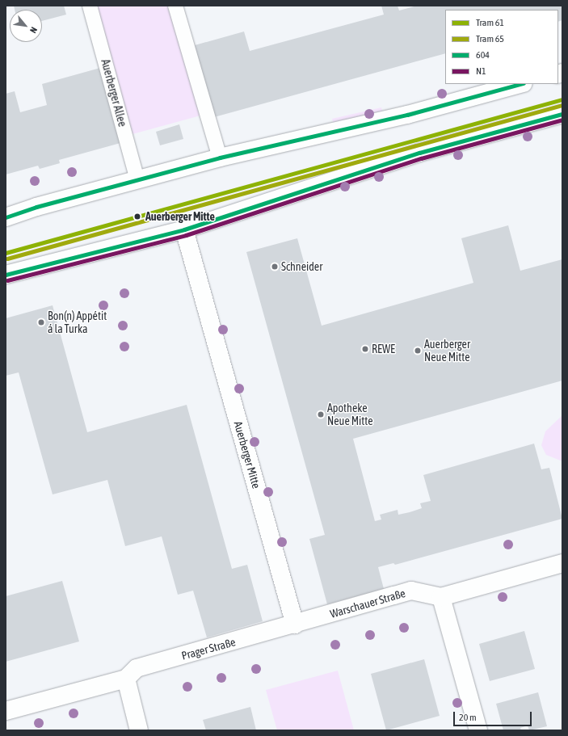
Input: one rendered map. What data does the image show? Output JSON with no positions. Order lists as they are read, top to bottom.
{
  "streets": {
    "street": ["Auerberger Mitte", "Warschauer Straße", "Prager Straße"],
    "lane": ["Auerberger Allee"]
  },
  "crossings": [
    ["Auerberger Mitte", "Warschauer Straße"],
    ["Auerberger Mitte", "Prager Straße"],
    ["Warschauer Straße", "Prager Straße"]
  ],
  "places": [
    "Auerberger Mitte",
    "Schneider",
    "Bon(n) Appétit á la Turka",
    "REWE",
    "Auerberger Neue Mitte",
    "Apotheke Neue Mitte"
  ],
  "lines": [
    "transit line 604",
    "tram line 61",
    "tram line 65",
    "transit line N1"
  ],
  "legend": [
    "Tram 61",
    "Tram 65",
    "604",
    "N1"
  ],
  "scale_bar": "20 m",
  "north": "bottom right"
}
